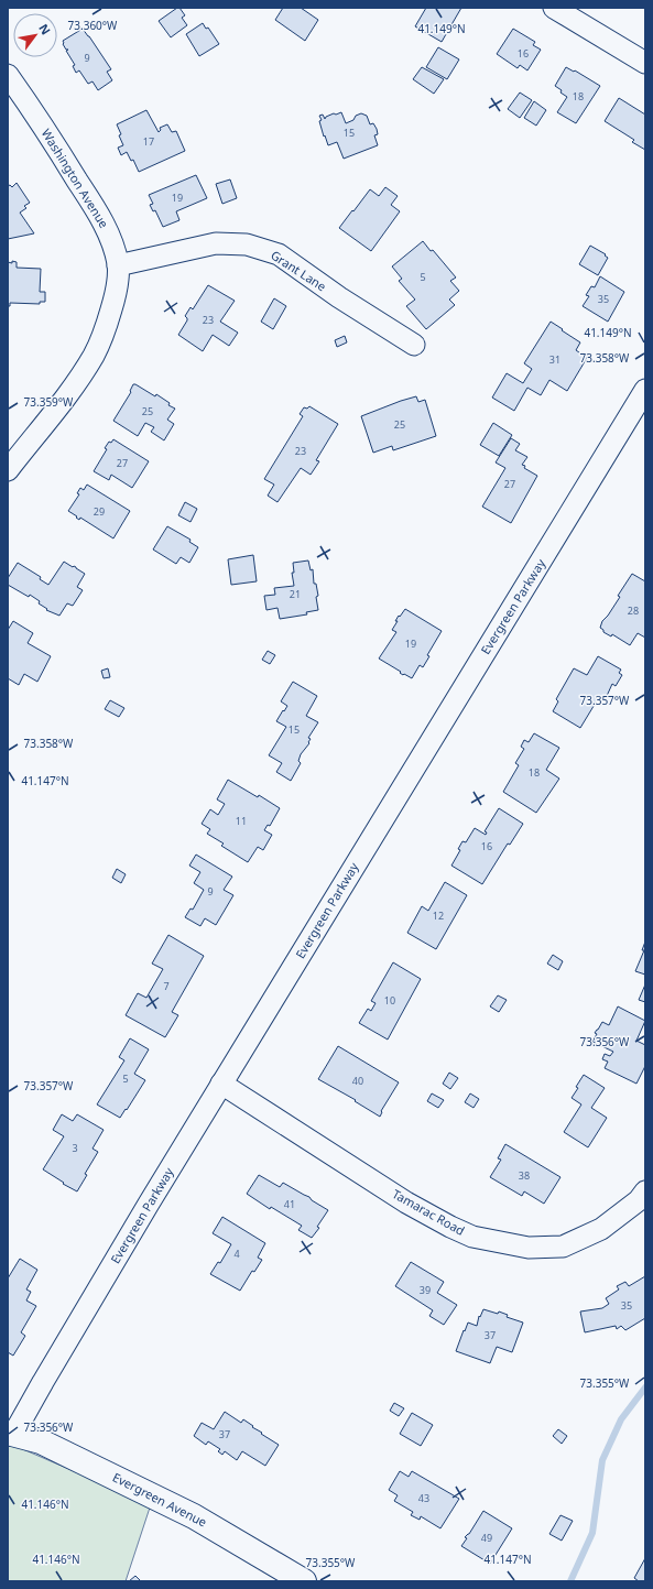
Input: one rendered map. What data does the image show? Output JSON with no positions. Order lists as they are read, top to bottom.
{
  "streets": {
    "main road": ["Evergreen Avenue"],
    "street": [
      "Washington Avenue",
      "Grant Lane",
      "Evergreen Parkway",
      "Tamarac Road"
    ]
  },
  "crossings": [
    ["Washington Avenue", "Grant Lane"],
    ["Evergreen Parkway", "Tamarac Road"],
    ["Evergreen Parkway", "Evergreen Avenue"]
  ],
  "house_numbers": [
    "16",
    "9",
    "18",
    "15",
    "17",
    "19",
    "5",
    "35",
    "23",
    "31",
    "25",
    "25",
    "23",
    "27",
    "27",
    "29",
    "21",
    "28",
    "19",
    "15",
    "18",
    "11",
    "16",
    "9",
    "12",
    "7",
    "10",
    "5",
    "40",
    "3",
    "38",
    "41",
    "4",
    "39",
    "35",
    "37",
    "37",
    "43",
    "49"
  ],
  "north": "top right",
  "coordinates": [
    "73.360°W",
    "41.149°N",
    "73.358°W",
    "73.359°W",
    "73.357°W",
    "41.147°N",
    "73.356°W",
    "73.355°W",
    "41.146°N"
  ]
}
